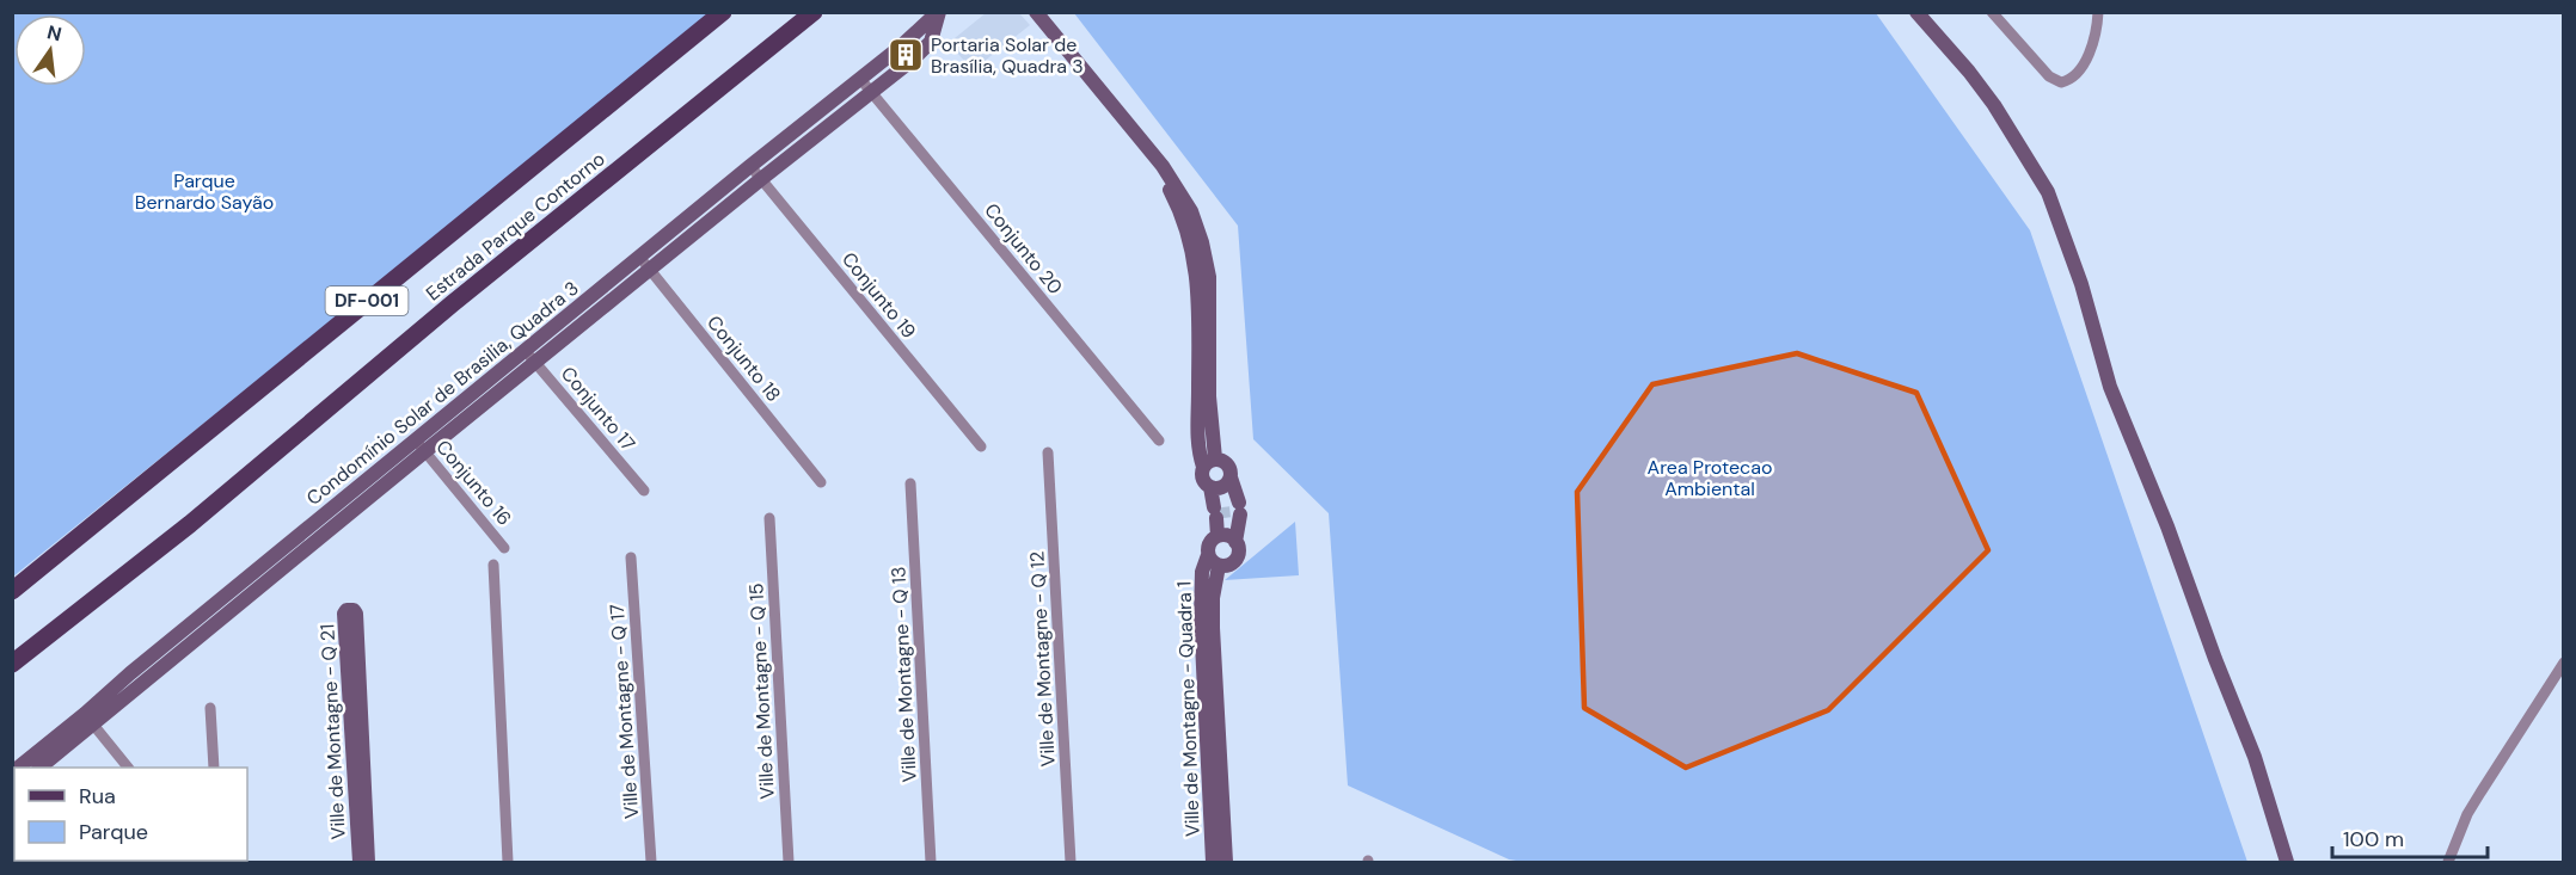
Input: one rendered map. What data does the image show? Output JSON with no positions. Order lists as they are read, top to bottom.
{
  "streets": {
    "main road": ["Estrada Parque Contorno", "DF-001"],
    "street": [
      "Conjunto 20",
      "Conjunto 19",
      "Conjunto 18",
      "Condomínio Solar de Brasilia, Quadra 3",
      "Conjunto 17",
      "Conjunto 16",
      "Ville de Montagne - Q 12",
      "Ville de Montagne - Q 13",
      "Ville de Montagne - Q 15",
      "Ville de Montagne - Quadra 1",
      "Ville de Montagne - Q 17",
      "Ville de Montagne - Q 21"
    ]
  },
  "crossings": [
    ["Conjunto 20", "Condomínio Solar de Brasilia, Quadra 3"],
    ["Conjunto 19", "Condomínio Solar de Brasilia, Quadra 3"],
    ["Conjunto 18", "Condomínio Solar de Brasilia, Quadra 3"],
    ["Condomínio Solar de Brasilia, Quadra 3", "Conjunto 17"],
    ["Condomínio Solar de Brasilia, Quadra 3", "Conjunto 16"]
  ],
  "parks": ["Parque Bernardo Sayão", "Area Protecao Ambiental"],
  "places": {
    "building": ["Portaria Solar de Brasília, Quadra 3"]
  },
  "legend": ["Rua", "Parque"],
  "scale_bar": "100 m",
  "north": "top"
}
